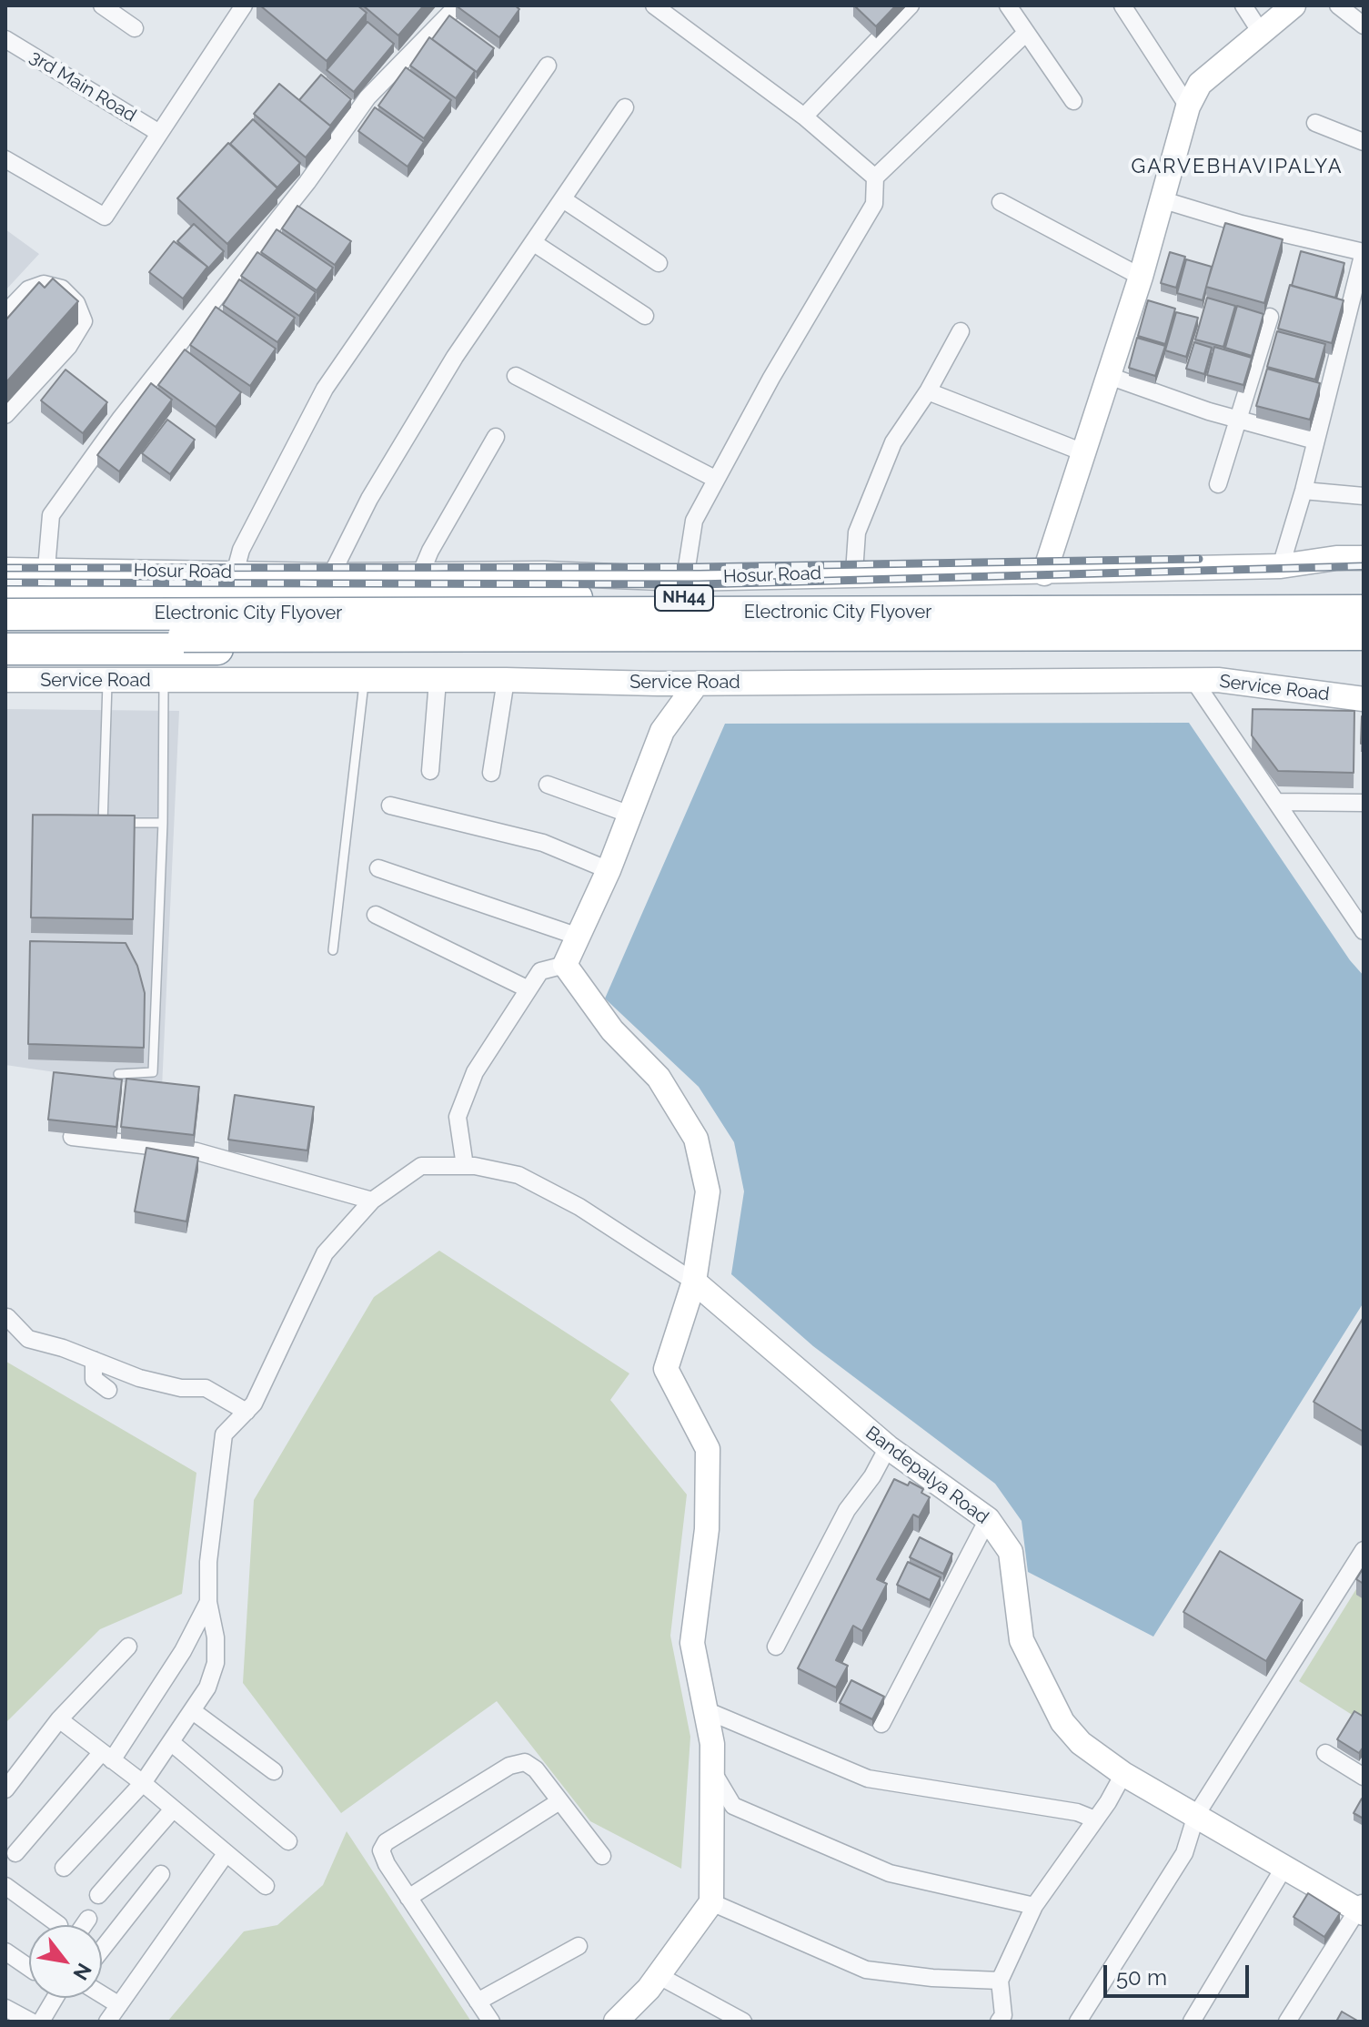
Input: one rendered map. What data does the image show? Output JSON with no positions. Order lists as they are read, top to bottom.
{
  "streets": {
    "highway": ["Hosur Road", "NH44", "Electronic City Flyover"],
    "street": ["3rd Main Road", "Service Road", "Bandepalya Road"]
  },
  "districts": ["GARVEBHAVIPALYA"],
  "scale_bar": "50 m",
  "north": "bottom right"
}
